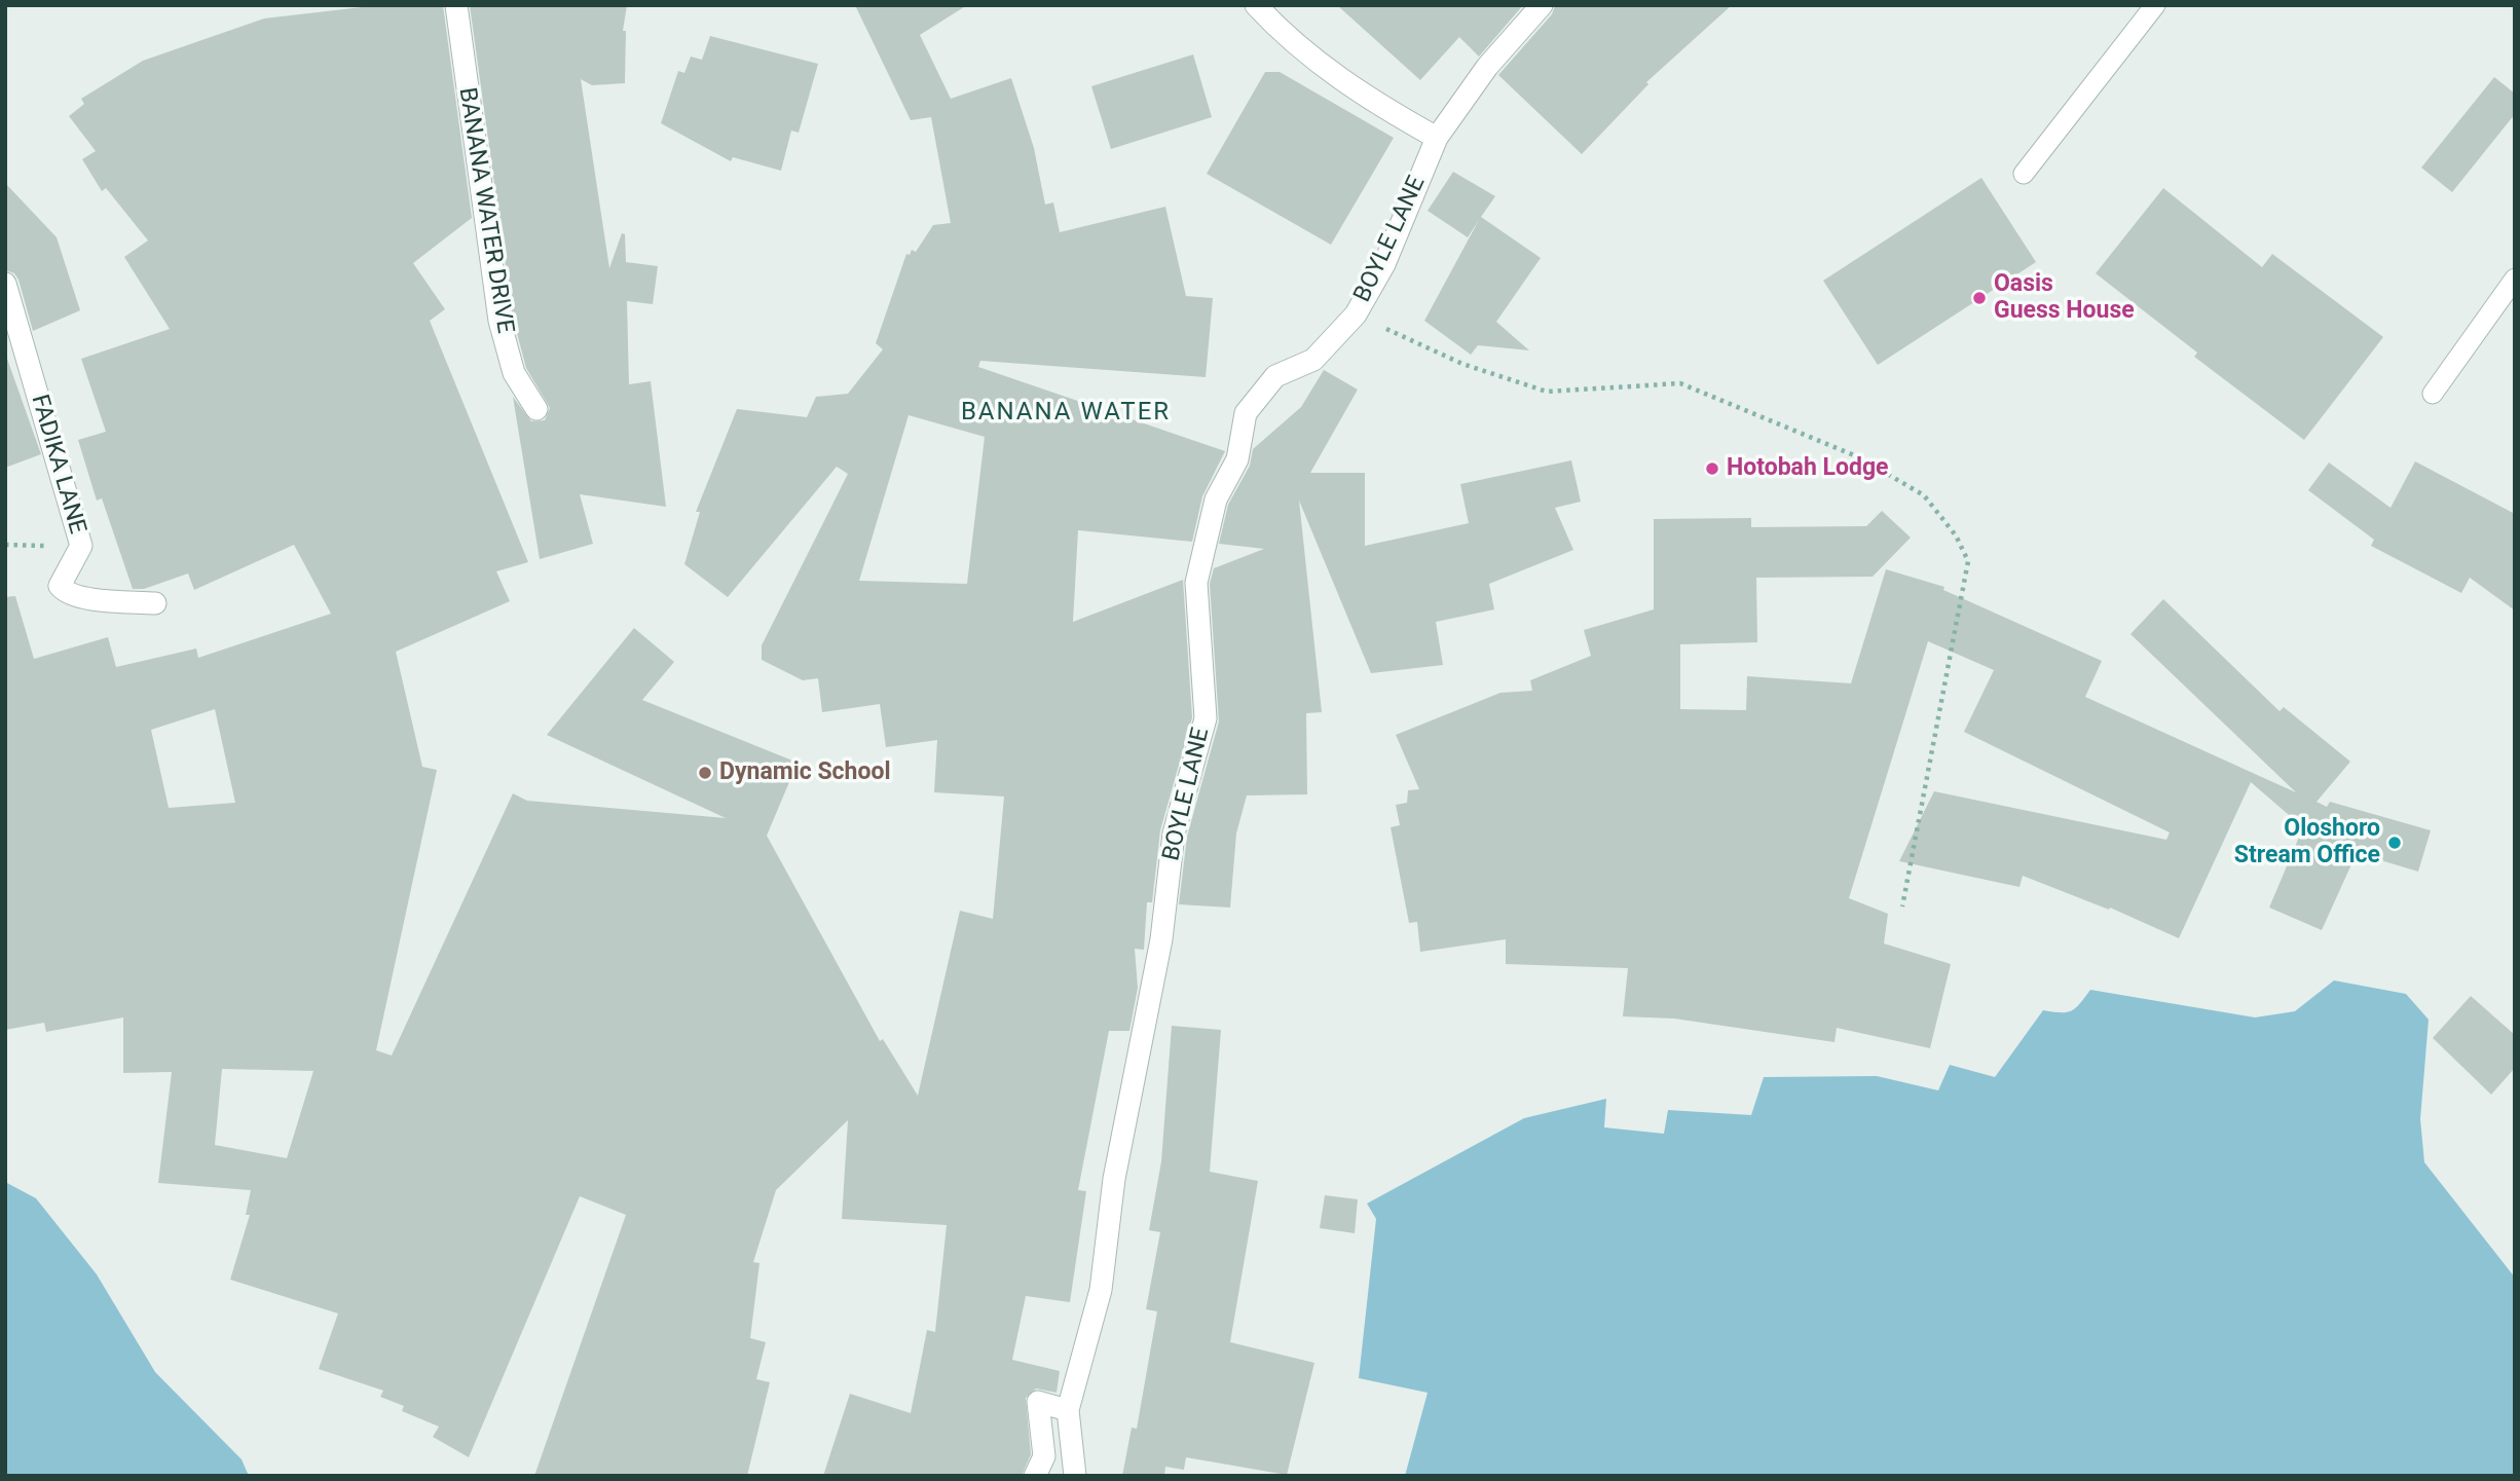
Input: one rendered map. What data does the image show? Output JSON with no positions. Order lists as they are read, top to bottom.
{
  "streets": {
    "street": ["BANANA WATER DRIVE", "BOYLE LANE", "FADIKA LANE"]
  },
  "districts": ["BANANA WATER"],
  "places": [
    "Oasis Guess House",
    "Hotobah Lodge",
    "Dynamic School",
    "Oloshoro Stream Office"
  ]
}
